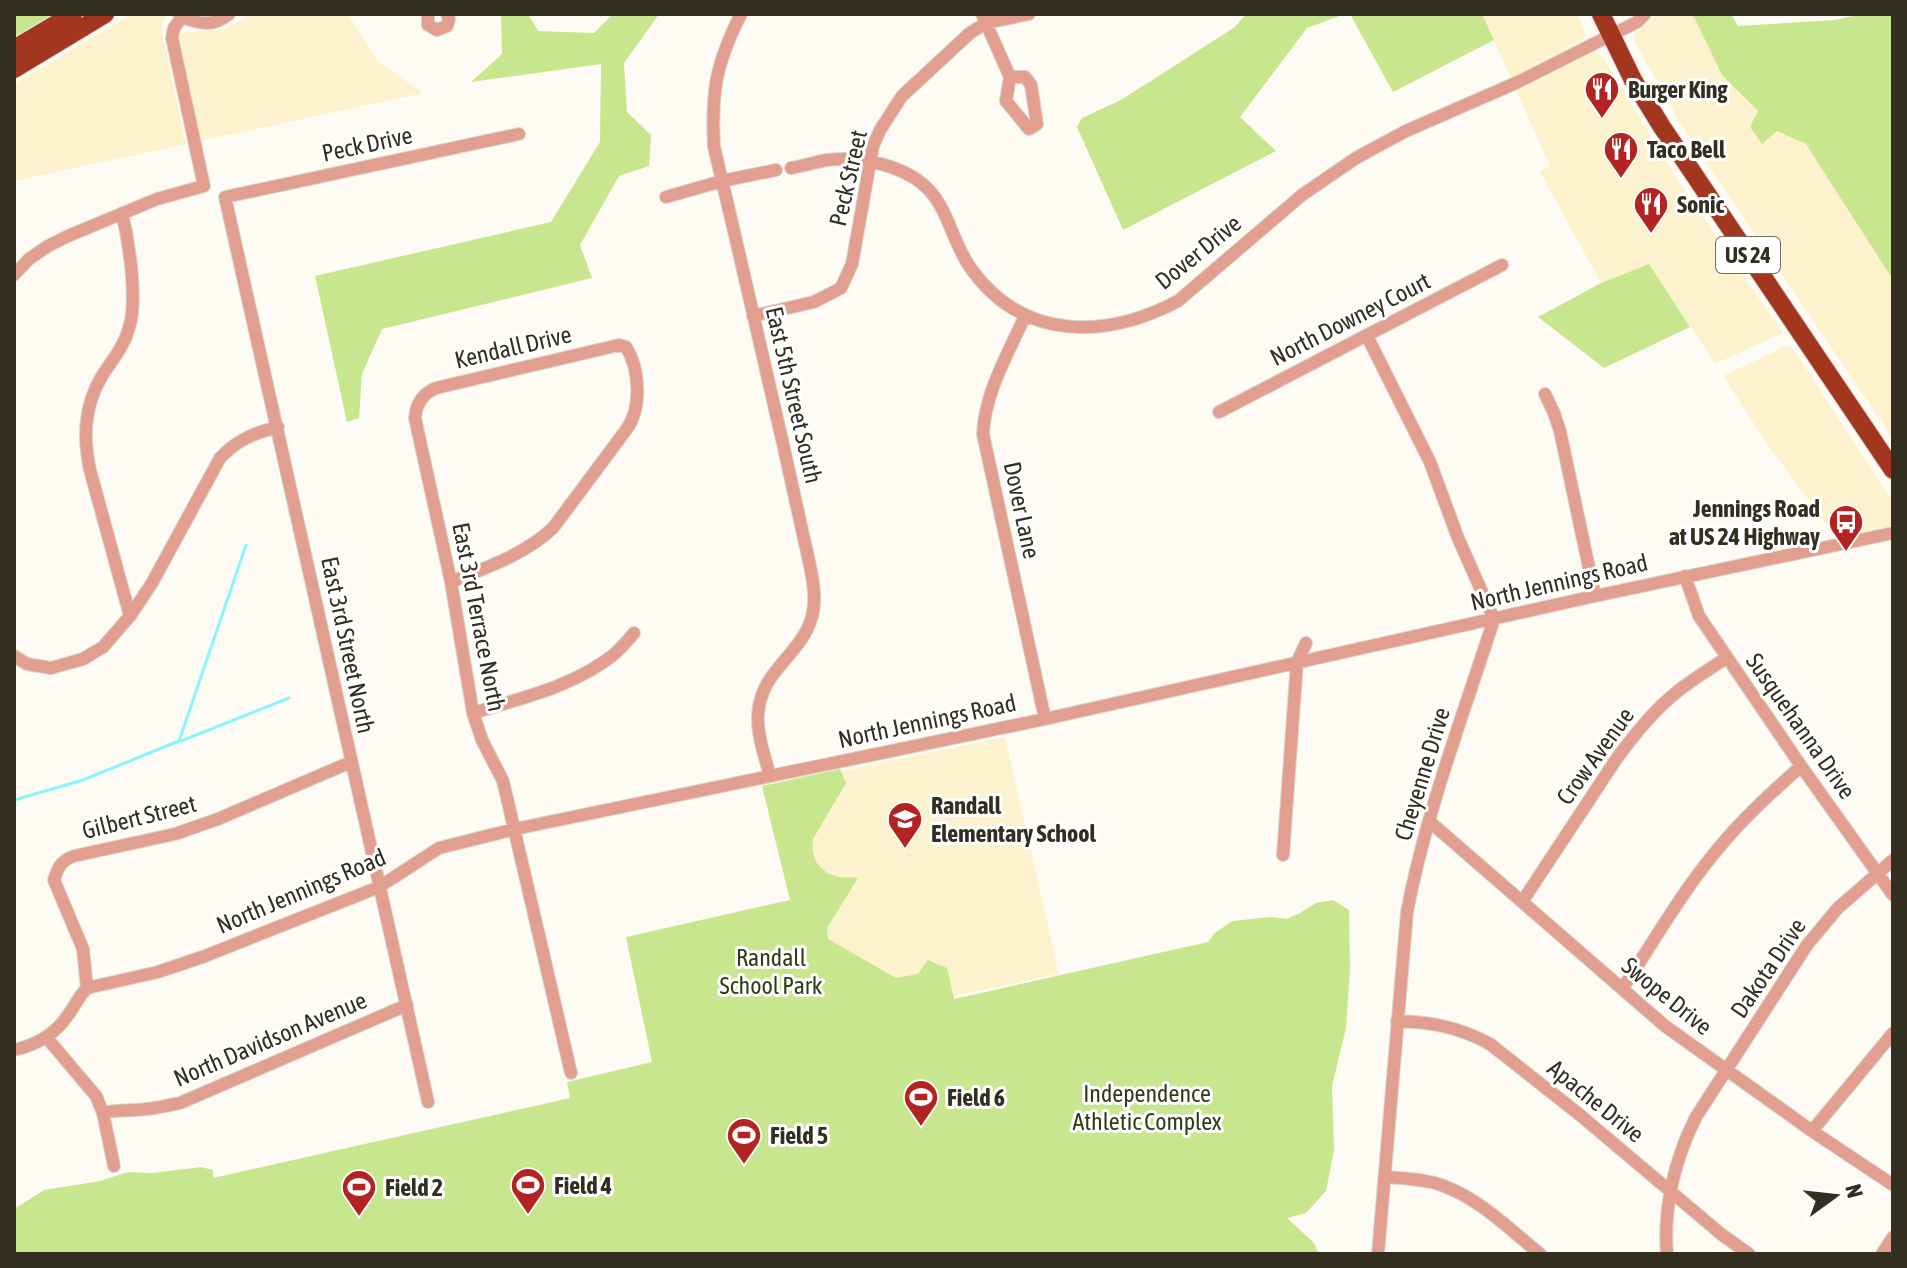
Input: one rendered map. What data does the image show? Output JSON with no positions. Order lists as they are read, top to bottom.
{
  "streets": {
    "highway": ["US 24"],
    "street": [
      "Peck Drive",
      "Peck Street",
      "Dover Drive",
      "North Downey Court",
      "Kendall Drive",
      "East 5th Street South",
      "Dover Lane",
      "North Jennings Road",
      "East 3rd Terrace North",
      "East 3rd Street North",
      "Susquehanna Drive",
      "Crow Avenue",
      "Cheyenne Drive",
      "Gilbert Street",
      "Dakota Drive",
      "Swope Drive",
      "North Davidson Avenue",
      "Apache Drive"
    ]
  },
  "crossings": [
    ["Peck Drive", "East 3rd Street North"],
    ["Peck Street", "Dover Drive"],
    ["Peck Street", "East 5th Street South"],
    ["Dover Drive", "US 24"],
    ["Dover Drive", "Dover Lane"],
    ["Kendall Drive", "East 3rd Terrace North"],
    ["East 5th Street South", "North Jennings Road"],
    ["Dover Lane", "North Jennings Road"],
    ["North Jennings Road", "East 3rd Terrace North"],
    ["North Jennings Road", "East 3rd Street North"],
    ["North Jennings Road", "Susquehanna Drive"],
    ["North Jennings Road", "Cheyenne Drive"],
    ["North Jennings Road", "Gilbert Street"],
    ["East 3rd Street North", "Gilbert Street"],
    ["East 3rd Street North", "North Davidson Avenue"],
    ["Susquehanna Drive", "Crow Avenue"],
    ["Susquehanna Drive", "Dakota Drive"],
    ["Crow Avenue", "Swope Drive"],
    ["Cheyenne Drive", "Swope Drive"],
    ["Cheyenne Drive", "Apache Drive"],
    ["Dakota Drive", "Swope Drive"],
    ["Dakota Drive", "Apache Drive"]
  ],
  "parks": ["Randall School Park", "Independence Athletic Complex"],
  "places": {
    "restaurant": ["Burger King", "Taco Bell", "Sonic"],
    "bus stop": ["Jennings Road at US 24 Highway"],
    "school or university": ["Randall Elementary School"],
    "sports": [
      "Field 6",
      "Field 5",
      "Field 4",
      "Field 2"
    ]
  },
  "north": "right"
}
